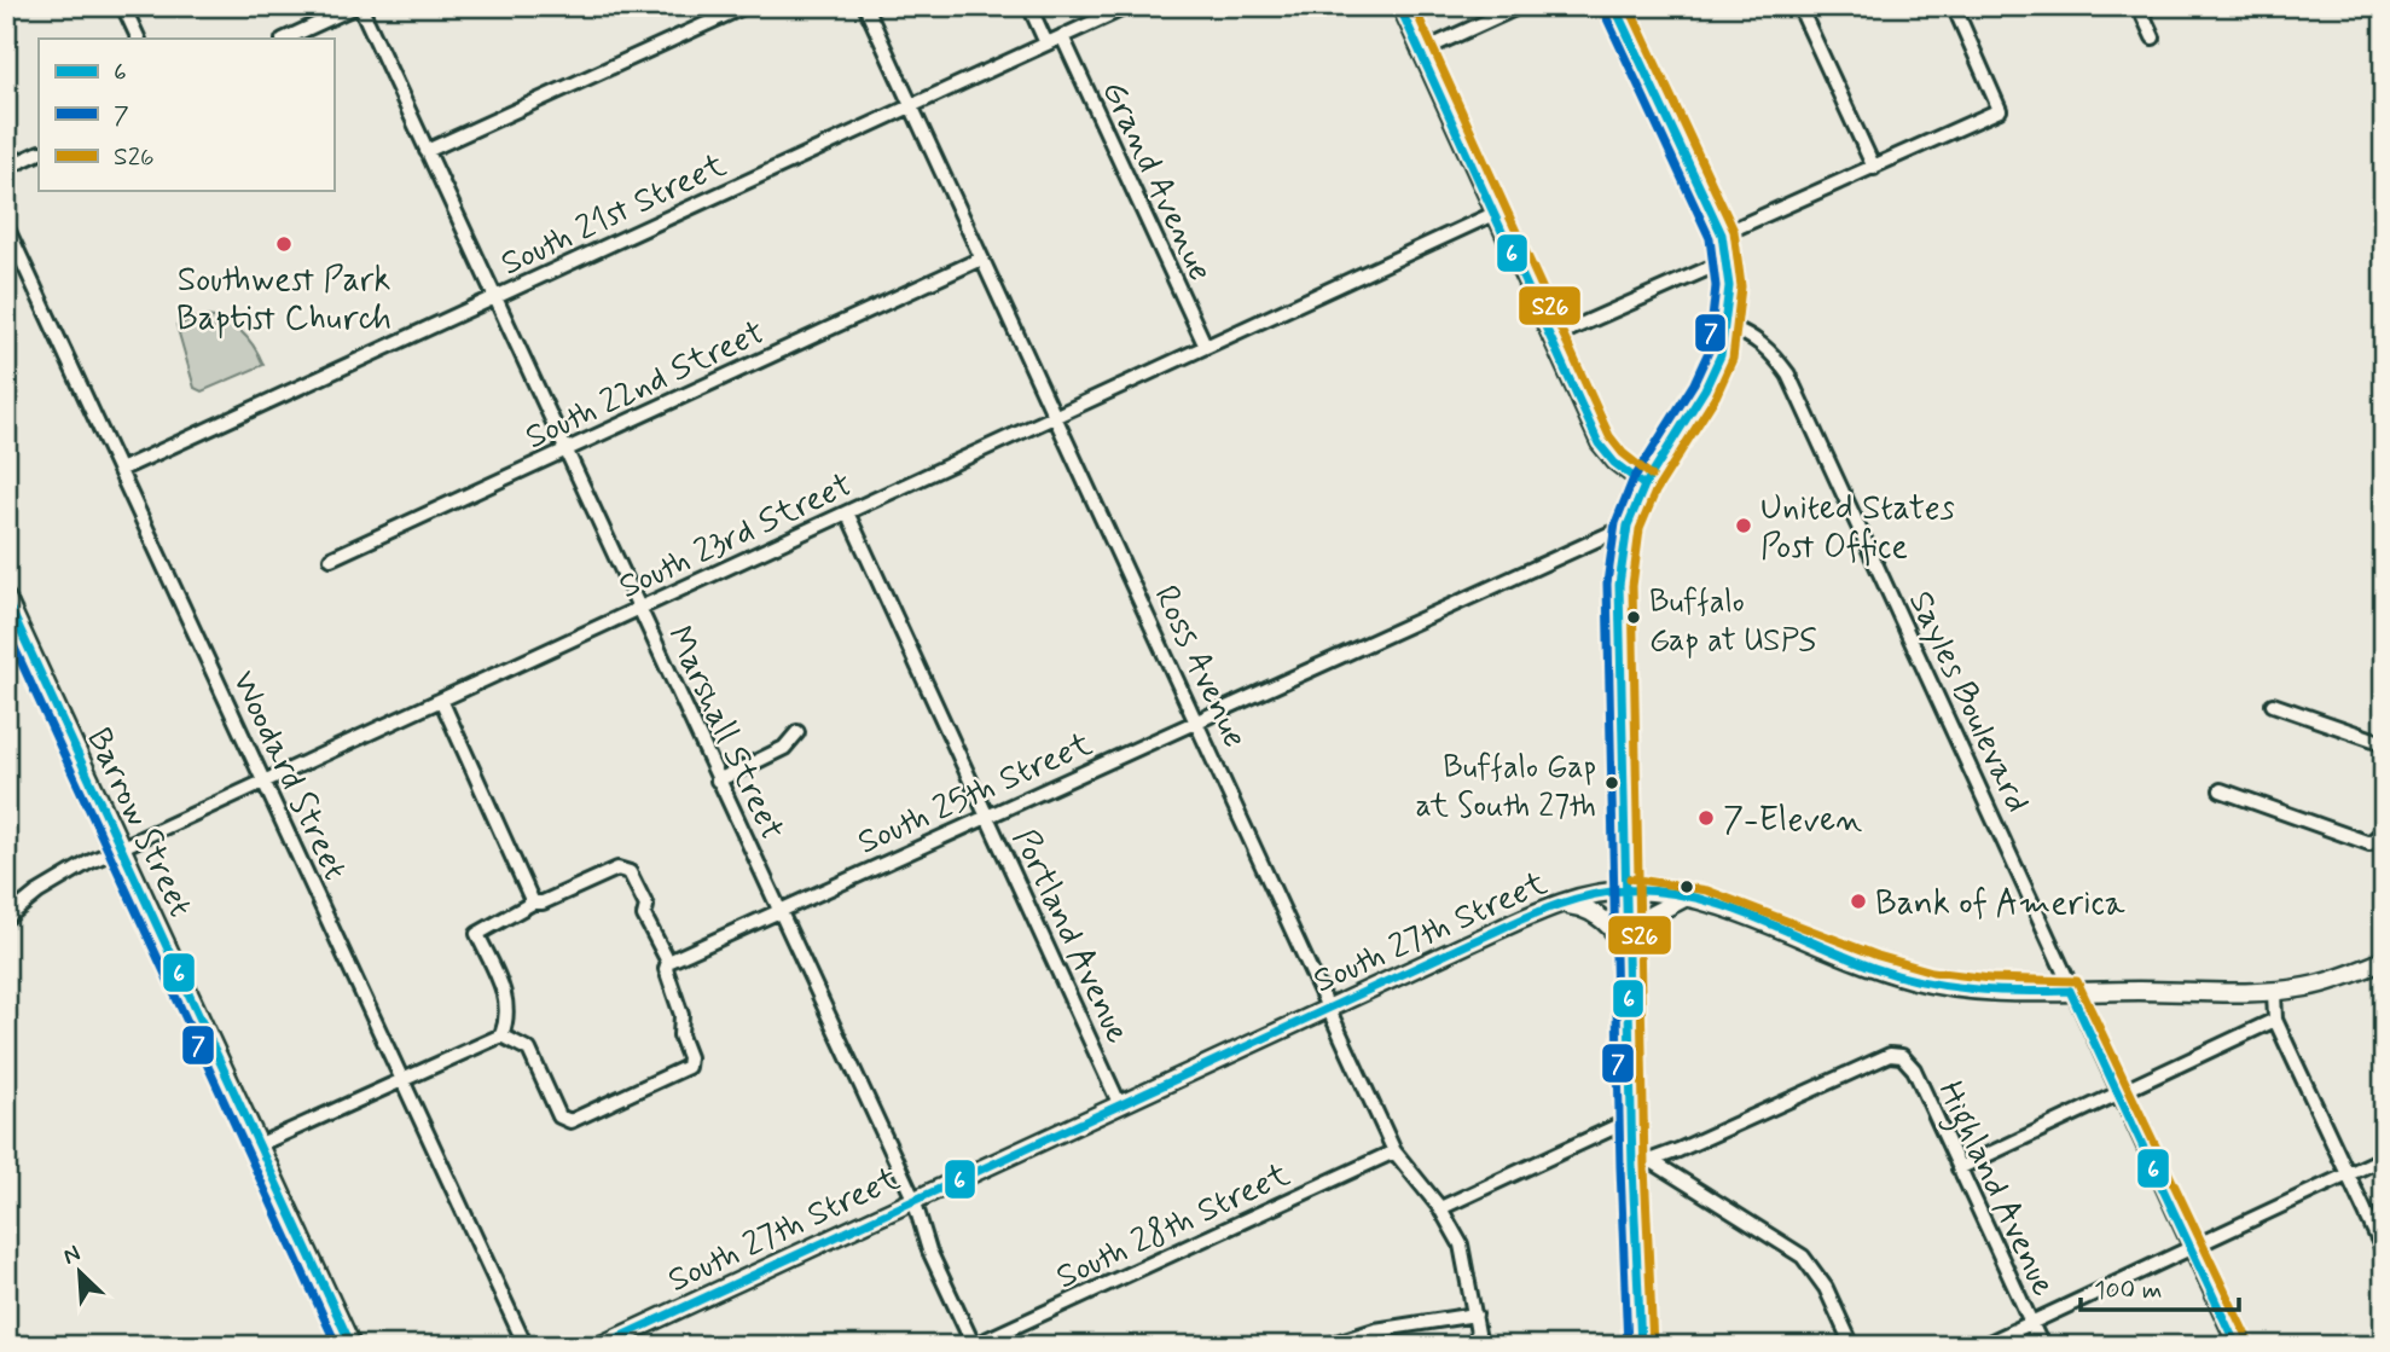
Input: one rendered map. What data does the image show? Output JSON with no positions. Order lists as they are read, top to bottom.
{
  "streets": {
    "main road": ["Barrow Street", "South 27th Street"],
    "street": [
      "Grand Avenue",
      "South 21st Street",
      "South 22nd Street",
      "South 23rd Street",
      "Ross Avenue",
      "Sayles Boulevard",
      "Marshall Street",
      "Woodard Street",
      "South 25th Street",
      "Portland Avenue",
      "Highland Avenue",
      "South 28th Street"
    ]
  },
  "crossings": [
    ["Grand Avenue", "South 21st Street"],
    ["Grand Avenue", "South 23rd Street"],
    ["South 21st Street", "Ross Avenue"],
    ["South 21st Street", "Marshall Street"],
    ["South 21st Street", "Woodard Street"],
    ["South 22nd Street", "Ross Avenue"],
    ["South 22nd Street", "Marshall Street"],
    ["South 23rd Street", "Ross Avenue"],
    ["South 23rd Street", "Marshall Street"],
    ["South 23rd Street", "Woodard Street"],
    ["South 23rd Street", "Barrow Street"],
    ["South 23rd Street", "Portland Avenue"],
    ["Ross Avenue", "South 25th Street"],
    ["Ross Avenue", "South 27th Street"],
    ["Ross Avenue", "South 28th Street"],
    ["Sayles Boulevard", "South 27th Street"],
    ["Marshall Street", "South 25th Street"],
    ["Marshall Street", "South 27th Street"],
    ["Marshall Street", "South 28th Street"],
    ["South 25th Street", "Portland Avenue"],
    ["South 27th Street", "Portland Avenue"]
  ],
  "places": [
    "Southwest Park Baptist Church",
    "United States Post Office",
    "Buffalo Gap at USPS",
    "Buffalo Gap at South 27th",
    "7-Eleven",
    "Bank of America"
  ],
  "lines": ["transit line 6", "transit line S26", "transit line 7"],
  "legend": ["6", "7", "S26"],
  "scale_bar": "100 m",
  "north": "top left"
}
